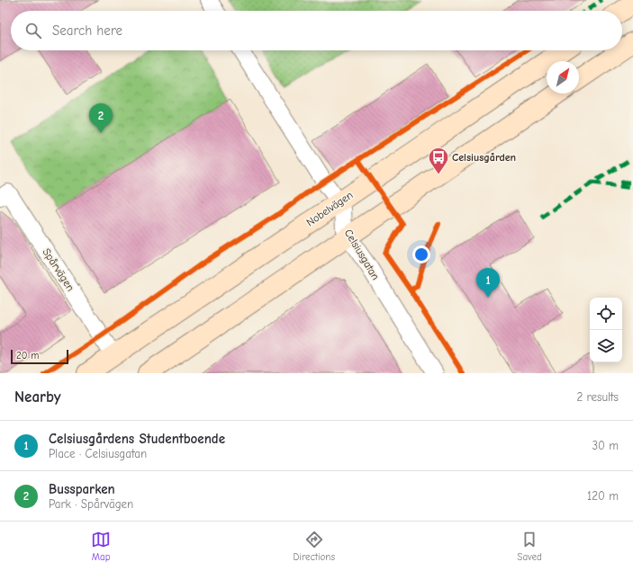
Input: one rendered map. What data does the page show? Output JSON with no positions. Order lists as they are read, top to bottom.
{
  "streets": {
    "main road": ["Nobelvägen"],
    "street": ["Celsiusgatan", "Spårvägen"]
  },
  "crossings": [
    ["Nobelvägen", "Celsiusgatan"],
    ["Nobelvägen", "Spårvägen"]
  ],
  "places": {
    "bus stop": ["Celsiusgården"]
  },
  "scale_bar": "20 m",
  "north": "top right",
  "page": {
    "search": "Search here",
    "pins": ["2", "1"],
    "scale": "20 m",
    "heading": ["Nearby", "2 results"],
    "list": [
      {
        "mark": "1",
        "name": "Celsiusgårdens Studentboende",
        "note": "Place · Celsiusgatan",
        "value": "30 m"
      },
      {
        "mark": "2",
        "name": "Bussparken",
        "note": "Park · Spårvägen",
        "value": "120 m"
      }
    ],
    "nav": ["Map", "Directions", "Saved"]
  }
}
